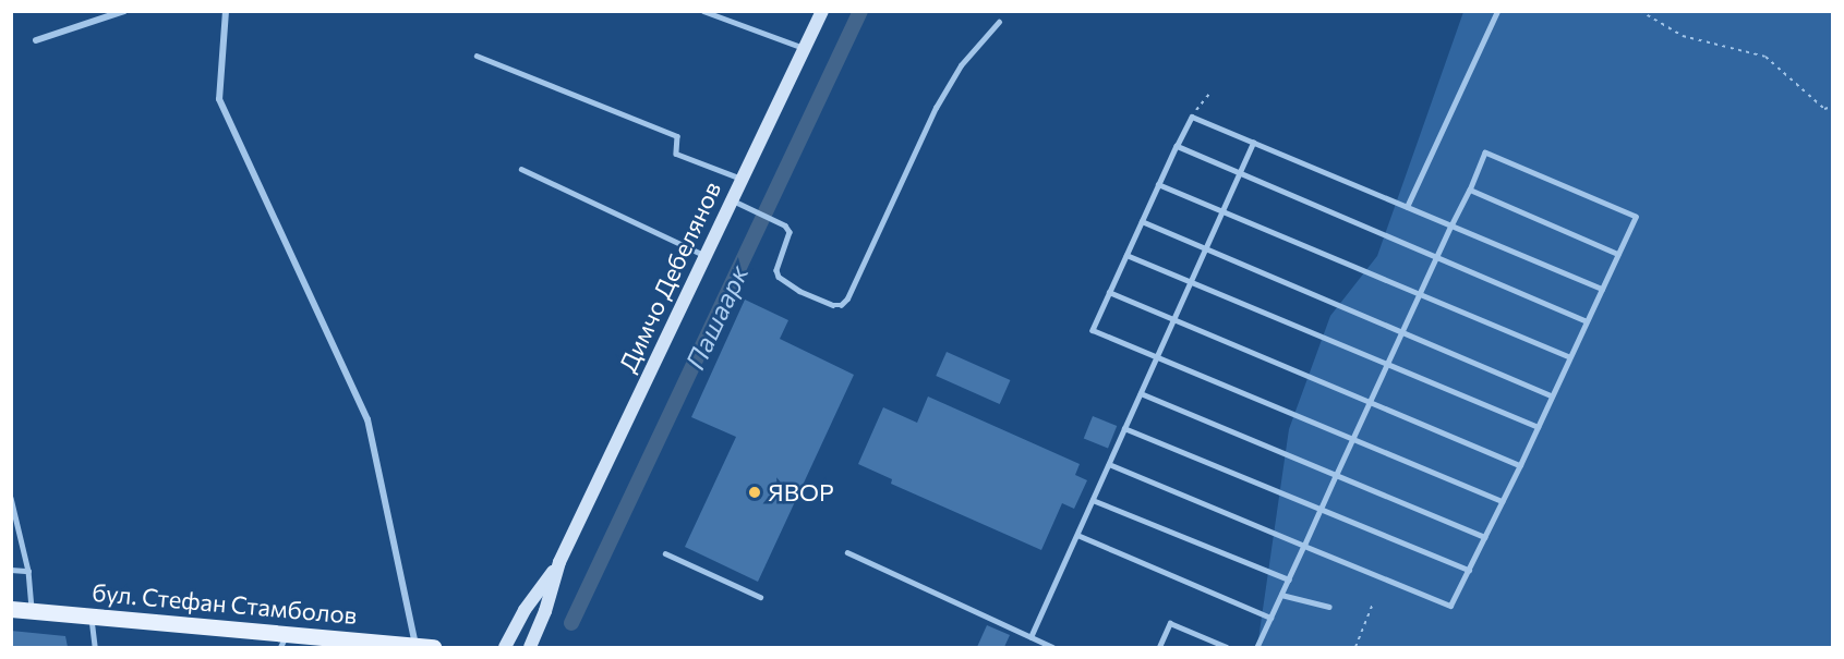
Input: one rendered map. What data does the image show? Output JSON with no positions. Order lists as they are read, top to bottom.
{
  "streets": {
    "main road": ["бул. Стефан Стамболов"],
    "street": ["Димчо Дебелянов"]
  },
  "water": ["Пашаарк"],
  "places": ["ЯВОР"]
}
